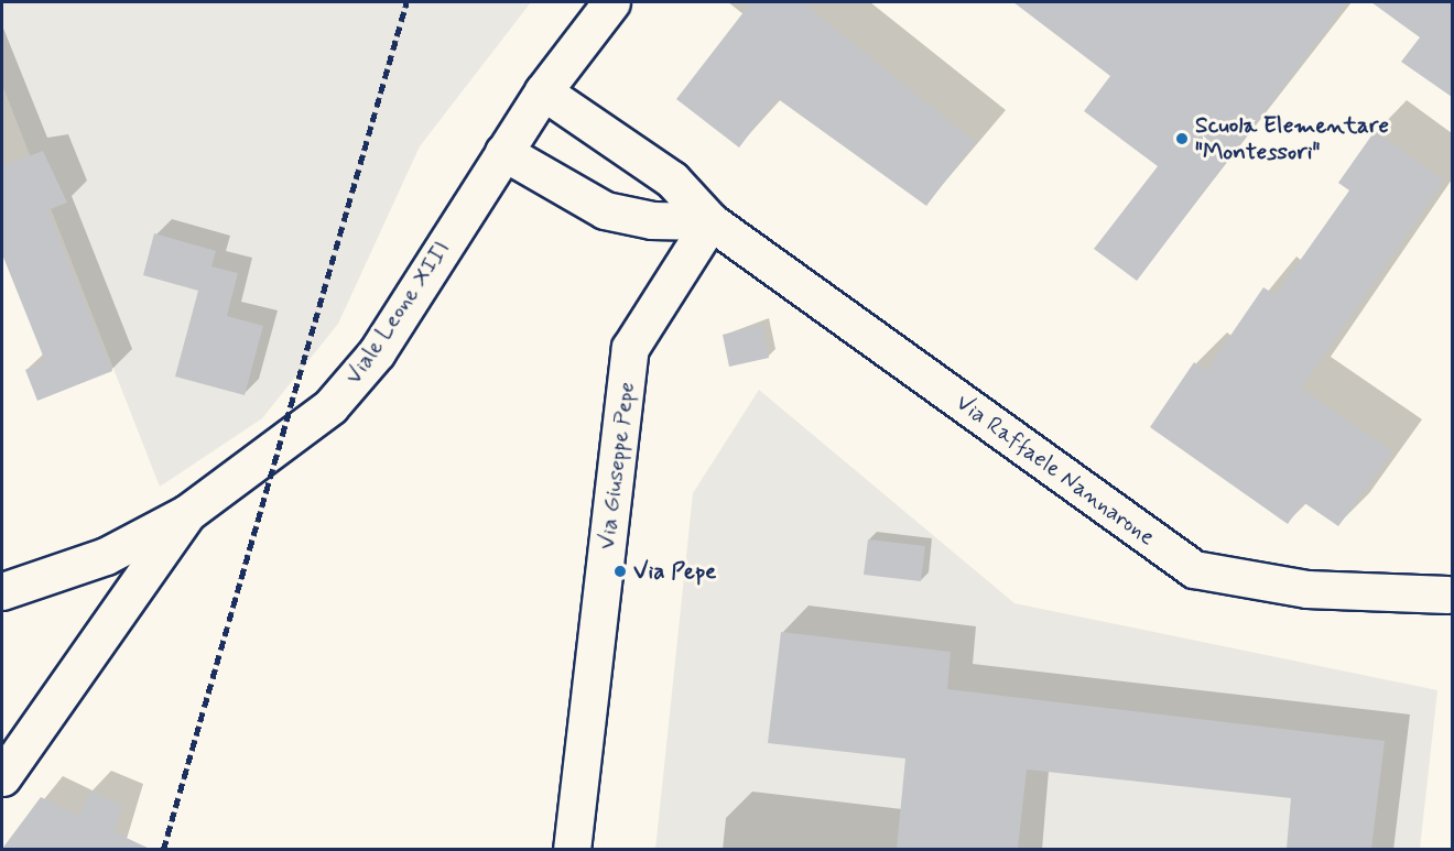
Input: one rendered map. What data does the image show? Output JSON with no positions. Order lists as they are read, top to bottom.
{
  "streets": {
    "street": ["Viale Leone XIII", "Via Giuseppe Pepe", "Via Raffaele Nannarone"]
  },
  "crossings": [
    ["Viale Leone XIII", "Via Raffaele Nannarone"],
    ["Via Giuseppe Pepe", "Via Raffaele Nannarone"]
  ],
  "places": ["Scuola Elementare \"Montessori\"", "Via Pepe"]
}
